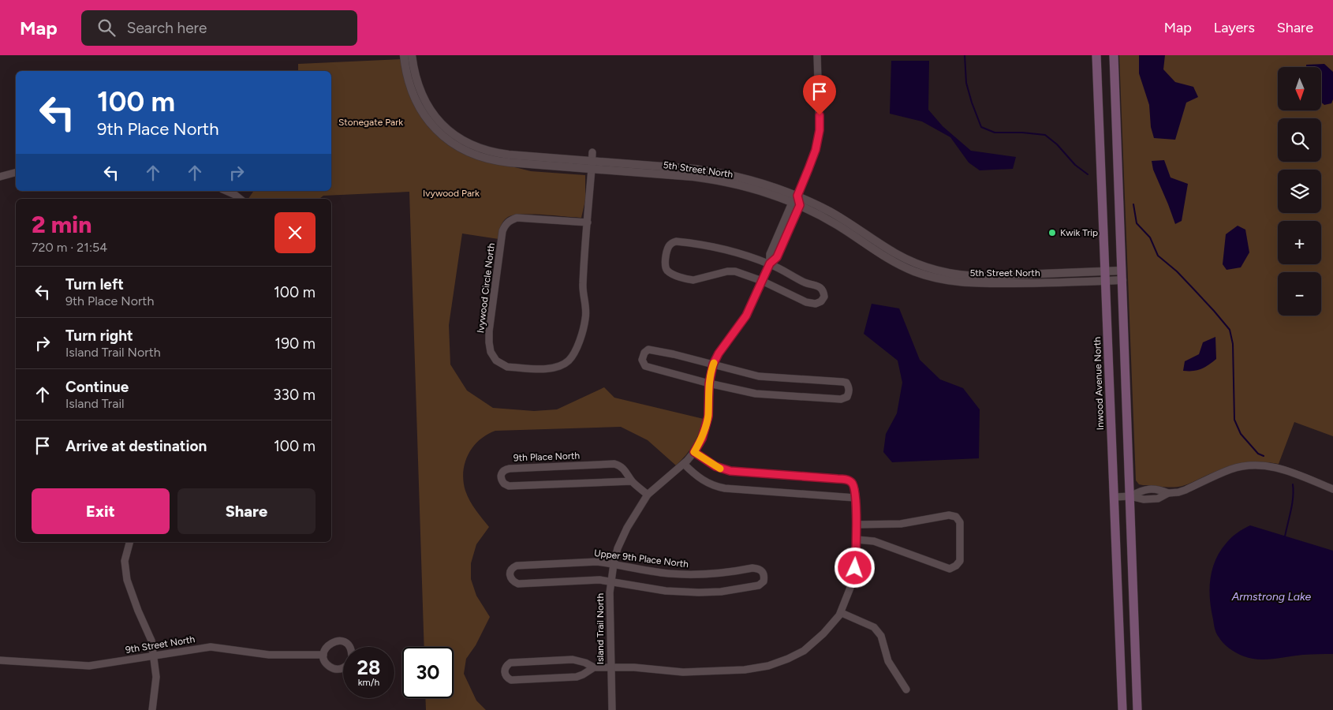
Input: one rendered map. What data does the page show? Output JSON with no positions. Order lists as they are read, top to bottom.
{
  "streets": {
    "main road": ["Inwood Avenue North"],
    "street": [
      "5th Street North",
      "Ivywood Circle North",
      "9th Place North",
      "Upper 9th Place North",
      "Island Trail North",
      "9th Street North"
    ]
  },
  "crossings": [
    ["5th Street North", "Ivywood Circle North"],
    ["5th Street North", "Inwood Avenue North"],
    ["5th Street North", "Island Trail North"],
    ["9th Place North", "Island Trail North"],
    ["Upper 9th Place North", "Island Trail North"]
  ],
  "water": ["Armstrong Lake"],
  "parks": ["Stonegate Park", "Ivywood Park"],
  "places": ["Kwik Trip"],
  "north": "bottom",
  "page": {
    "header": "Map",
    "search": "Search here",
    "nav": ["Map", "Layers", "Share"],
    "map_buttons": ["+", "−"],
    "turn": ["100 m", "9th Place North"],
    "heading": ["2 min", "720 m · 21:54"],
    "list": [
      {
        "name": "Turn left",
        "note": "9th Place North",
        "value": "100 m"
      },
      {
        "name": "Turn right",
        "note": "Island Trail North",
        "value": "190 m"
      },
      {
        "name": "Continue",
        "note": "Island Trail",
        "value": "330 m"
      },
      {
        "name": "Arrive at destination",
        "value": "100 m"
      }
    ],
    "buttons": ["Exit", "Share"],
    "speed": "28 km/h",
    "limit": "30"
  }
}
